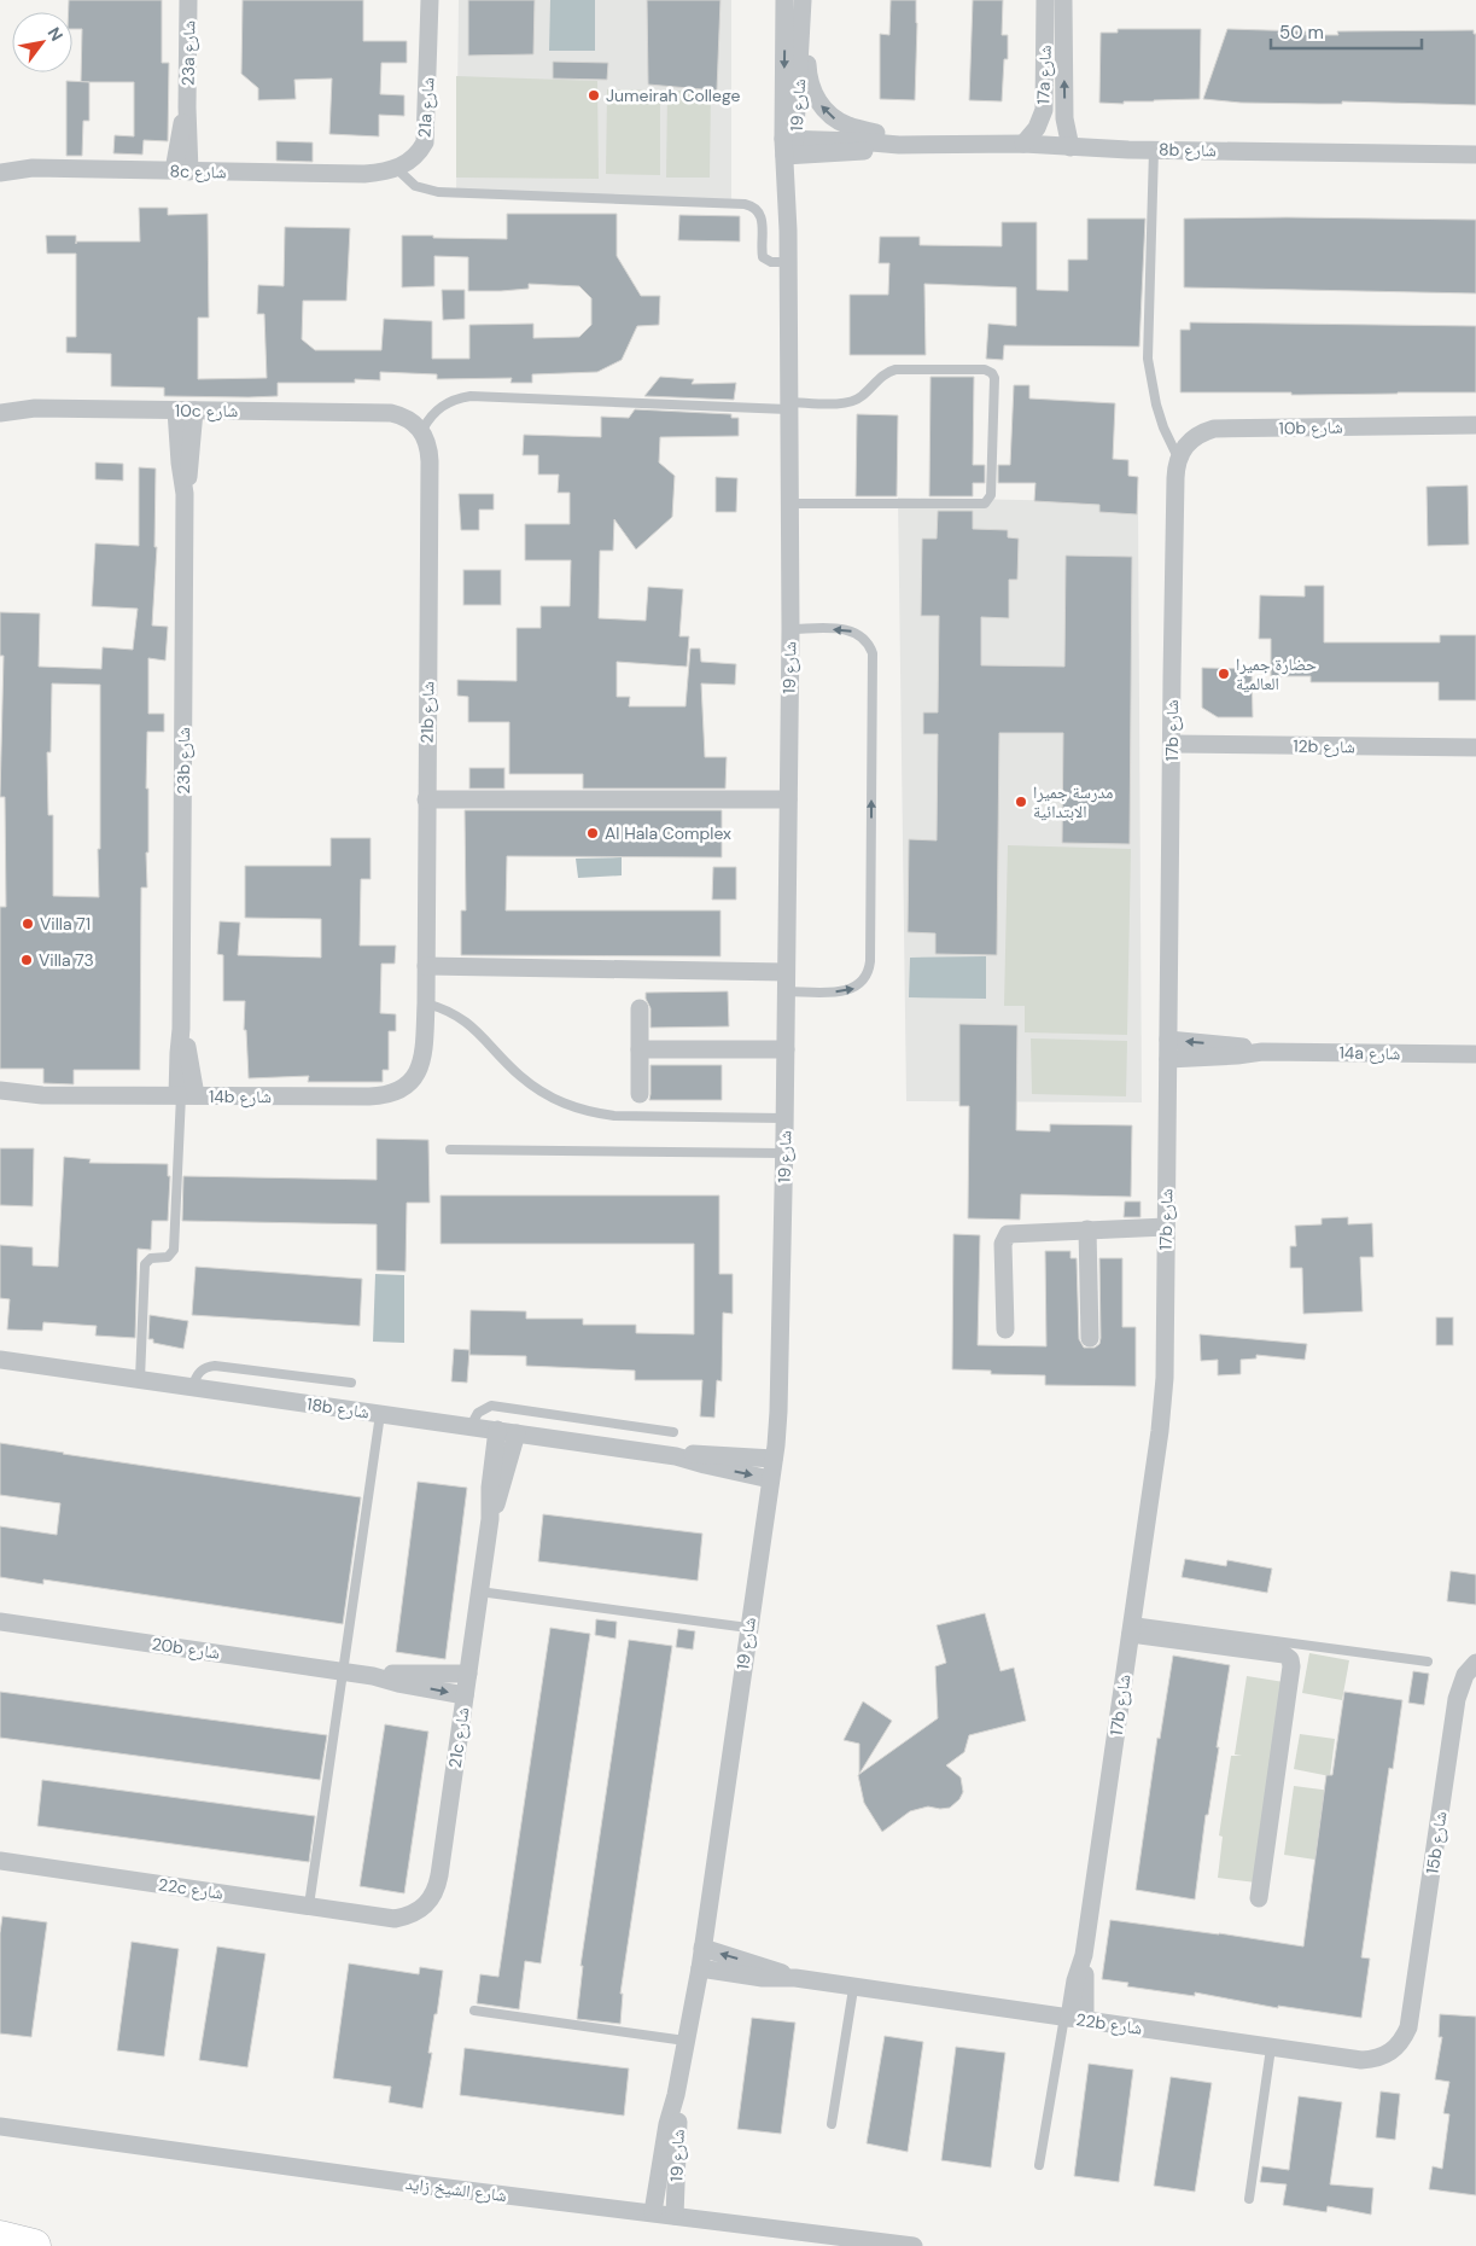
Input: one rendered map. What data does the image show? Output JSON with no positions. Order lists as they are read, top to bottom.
{
  "streets": {
    "street": [
      "23a شارع",
      "17a شارع",
      "شارع 19",
      "21a شارع",
      "8b شارع",
      "8c شارع",
      "10c شارع",
      "10b شارع",
      "21b شارع",
      "17b شارع",
      "12b شارع",
      "23b شارع",
      "14a شارع",
      "14b شارع",
      "18b شارع",
      "20b شارع",
      "21c شارع",
      "15b شارع",
      "22c شارع",
      "22b شارع",
      "شارع الشيخ زايد"
    ]
  },
  "crossings": [
    ["23a شارع", "8c شارع"],
    ["17a شارع", "8b شارع"],
    ["شارع 19", "8b شارع"],
    ["شارع 19", "18b شارع"],
    ["شارع 19", "22b شارع"],
    ["شارع 19", "شارع الشيخ زايد"],
    ["21a شارع", "8c شارع"],
    ["10c شارع", "21b شارع"],
    ["10c شارع", "23b شارع"],
    ["10b شارع", "17b شارع"],
    ["21b شارع", "14b شارع"],
    ["17b شارع", "12b شارع"],
    ["17b شارع", "14a شارع"],
    ["17b شارع", "22b شارع"],
    ["23b شارع", "14b شارع"],
    ["18b شارع", "21c شارع"],
    ["20b شارع", "21c شارع"],
    ["21c شارع", "22c شارع"],
    ["15b شارع", "22b شارع"]
  ],
  "places": [
    "Jumeirah College",
    "حضارة جميرا العالمية",
    "مدرسة جميرا الابتدائية",
    "Al Hala Complex",
    "Villa 71",
    "Villa 73"
  ],
  "scale_bar": "50 m",
  "north": "top right"
}
